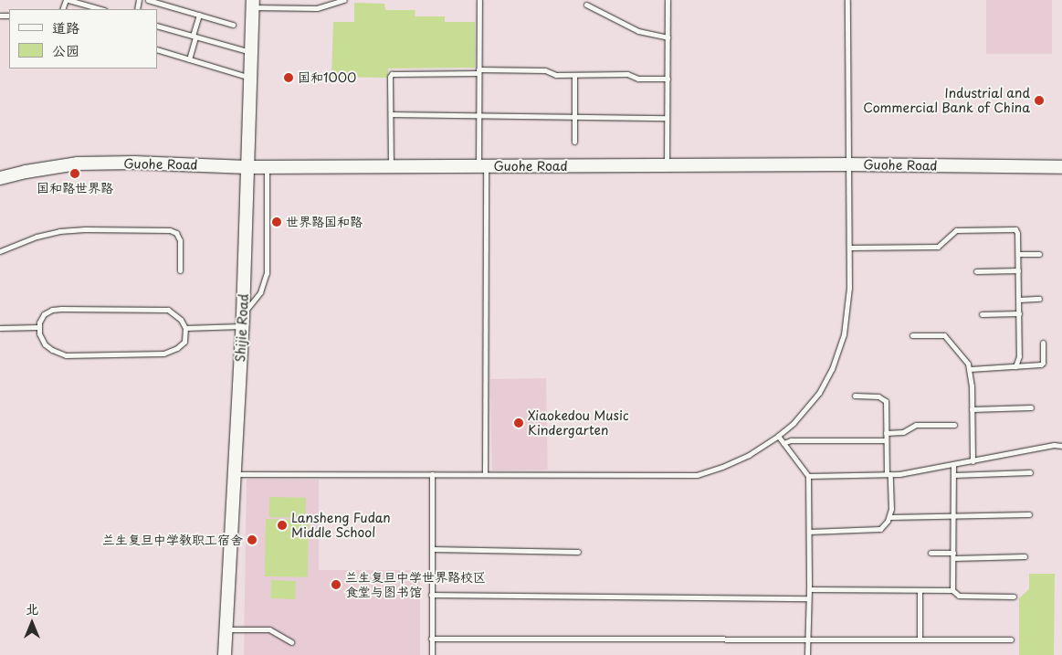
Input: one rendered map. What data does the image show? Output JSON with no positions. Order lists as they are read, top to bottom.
{
  "streets": {
    "street": ["Guohe Road", "Shijie Road"]
  },
  "crossings": [
    ["Guohe Road", "Shijie Road"]
  ],
  "places": [
    "国和1000",
    "Industrial and Commercial Bank of China",
    "国和路世界路",
    "世界路国和路",
    "Xiaokedou Music Kindergarten",
    "Lansheng Fudan Middle School",
    "兰生复旦中学教职工宿舍",
    "兰生复旦中学世界路校区 食堂与图书馆"
  ],
  "legend": ["道路", "公园"],
  "north": "top"
}
